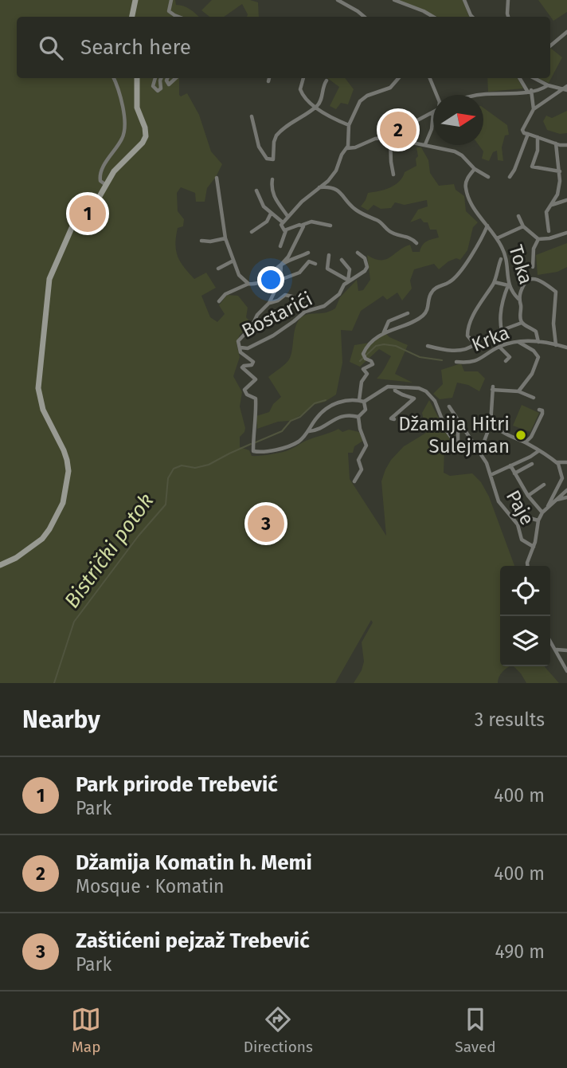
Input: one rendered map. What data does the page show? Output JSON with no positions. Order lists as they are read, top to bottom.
{
  "streets": {
    "street": [
      "Toka",
      "Bostarići",
      "Krka",
      "Paje"
    ]
  },
  "crossings": [
    ["Toka", "Krka"]
  ],
  "water": ["Bistrički potok"],
  "places": ["Džamija Hitri Sulejman"],
  "north": "right",
  "page": {
    "search": "Search here",
    "pins": ["2", "1", "3"],
    "heading": ["Nearby", "3 results"],
    "list": [
      {
        "mark": "1",
        "name": "Park prirode Trebević",
        "note": "Park",
        "value": "400 m"
      },
      {
        "mark": "2",
        "name": "Džamija Komatin h. Memi",
        "note": "Mosque · Komatin",
        "value": "400 m"
      },
      {
        "mark": "3",
        "name": "Zaštićeni pejzaž Trebević",
        "note": "Park",
        "value": "490 m"
      }
    ],
    "nav": ["Map", "Directions", "Saved"]
  }
}
